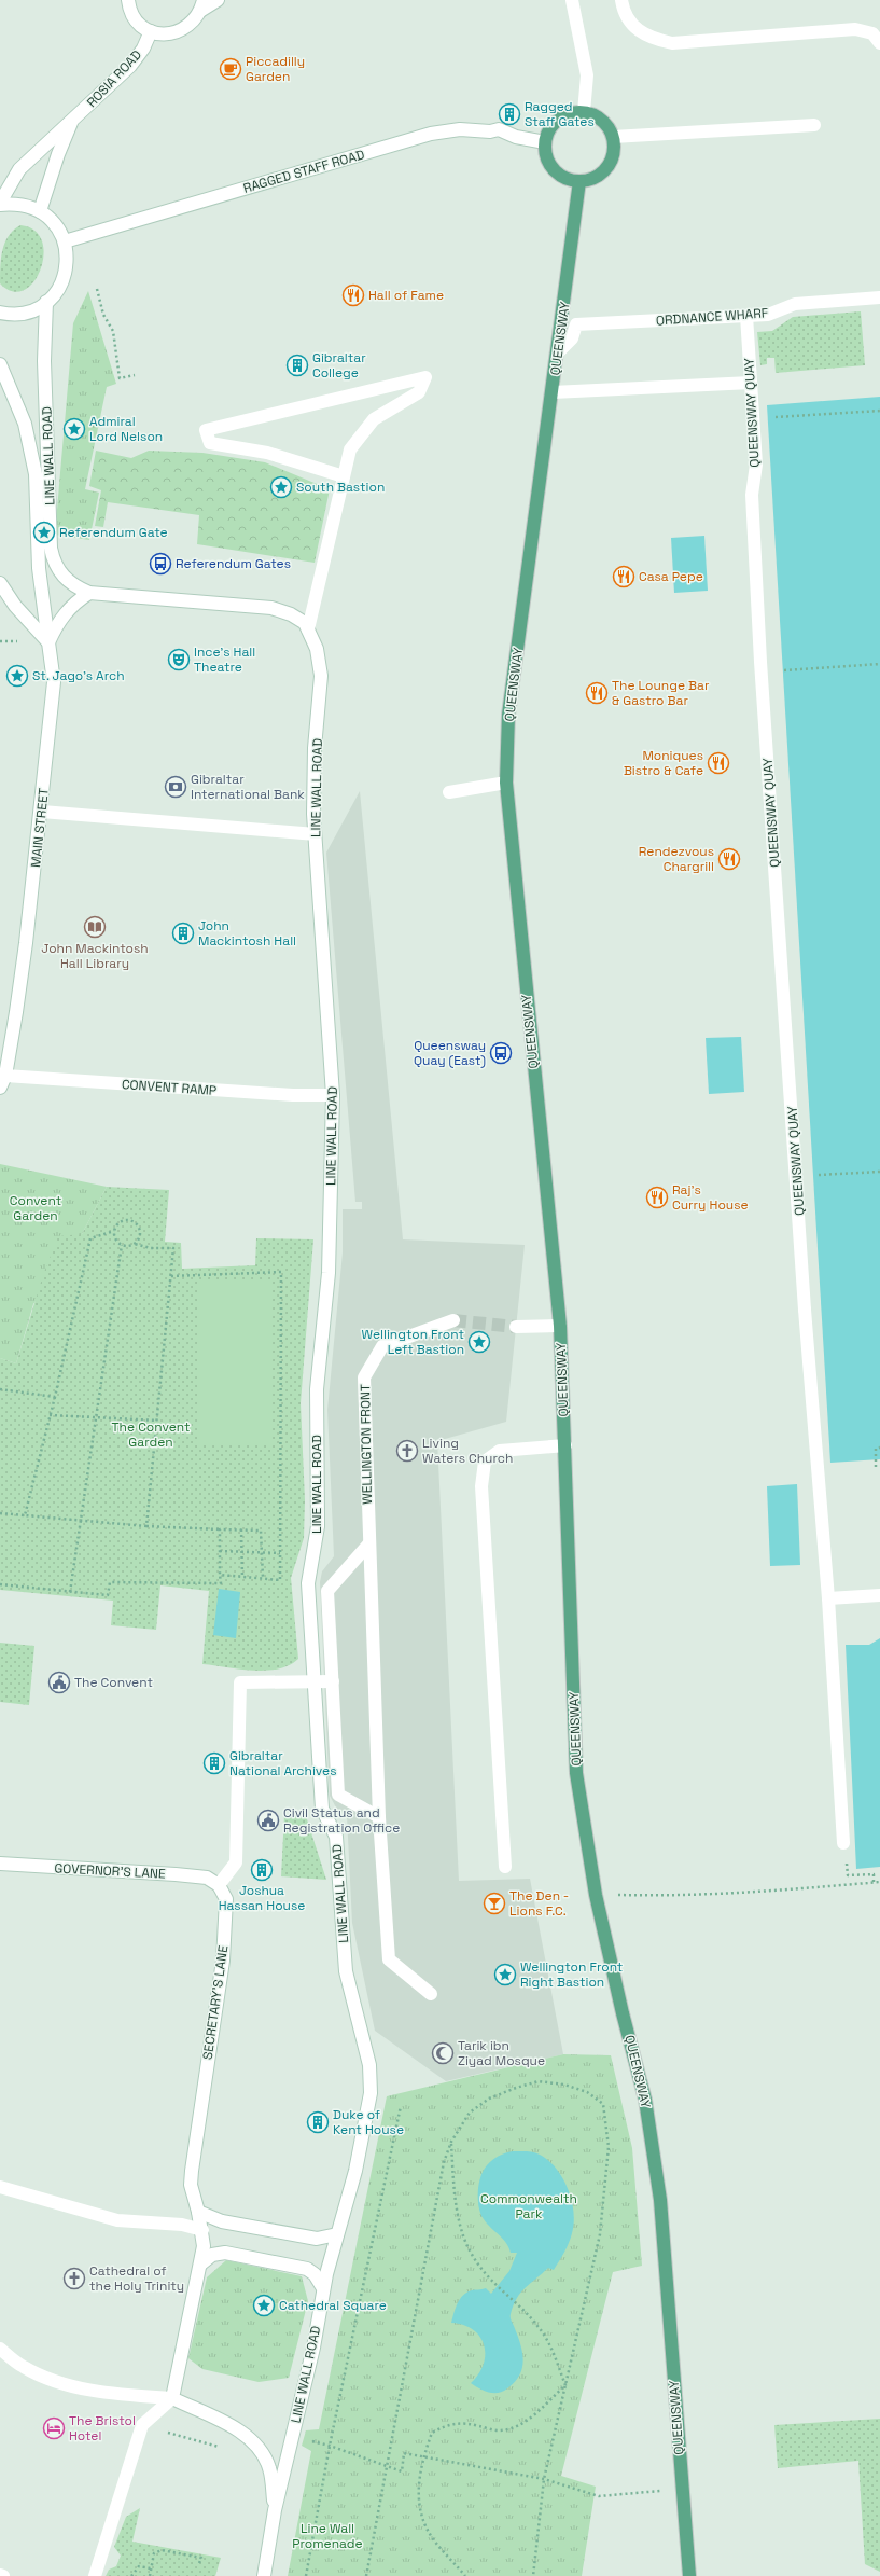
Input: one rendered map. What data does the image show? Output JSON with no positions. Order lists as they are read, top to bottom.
{
  "streets": {
    "main road": ["QUEENSWAY"],
    "street": [
      "ROSIA ROAD",
      "RAGGED STAFF ROAD",
      "ORDNANCE WHARF",
      "QUEENSWAY QUAY",
      "LINE WALL ROAD",
      "MAIN STREET",
      "CONVENT RAMP",
      "WELLINGTON FRONT",
      "GOVERNOR'S LANE",
      "SECRETARY'S LANE"
    ]
  },
  "crossings": [
    ["RAGGED STAFF ROAD", "QUEENSWAY"],
    ["ORDNANCE WHARF", "QUEENSWAY"],
    ["ORDNANCE WHARF", "QUEENSWAY QUAY"],
    ["LINE WALL ROAD", "CONVENT RAMP"],
    ["MAIN STREET", "CONVENT RAMP"],
    ["GOVERNOR'S LANE", "SECRETARY'S LANE"]
  ],
  "parks": [
    "Convent Garden",
    "The Convent Garden",
    "Commonwealth Park",
    "Line Wall Promenade"
  ],
  "places": {
    "cafe": ["Piccadilly Garden"],
    "building": [
      "Ragged Staff Gates",
      "Gibraltar College",
      "John Mackintosh Hall",
      "Gibraltar National Archives",
      "Joshua Hassan House",
      "Duke of Kent House"
    ],
    "restaurant": [
      "Hall of Fame",
      "Casa Pepe",
      "The Lounge Bar & Gastro Bar",
      "Moniques Bistro & Cafe",
      "Rendezvous Chargrill",
      "Raj's Curry House"
    ],
    "place": [
      "Admiral Lord Nelson",
      "South Bastion",
      "Referendum Gate",
      "St. Jago's Arch",
      "Wellington Front Left Bastion",
      "Wellington Front Right Bastion",
      "Cathedral Square"
    ],
    "bus stop": ["Referendum Gates", "Queensway Quay (East)"],
    "theatre": ["Ince's Hall Theatre"],
    "bank": ["Gibraltar International Bank"],
    "library": ["John Mackintosh Hall Library"],
    "church": ["Living Waters Church", "Cathedral of the Holy Trinity"],
    "public building": ["The Convent", "Civil Status and Registration Office"],
    "bar": ["The Den - Lions F.C."],
    "mosque": ["Tarik ibn Ziyad Mosque"],
    "hotel": ["The Bristol Hotel"]
  }
}
